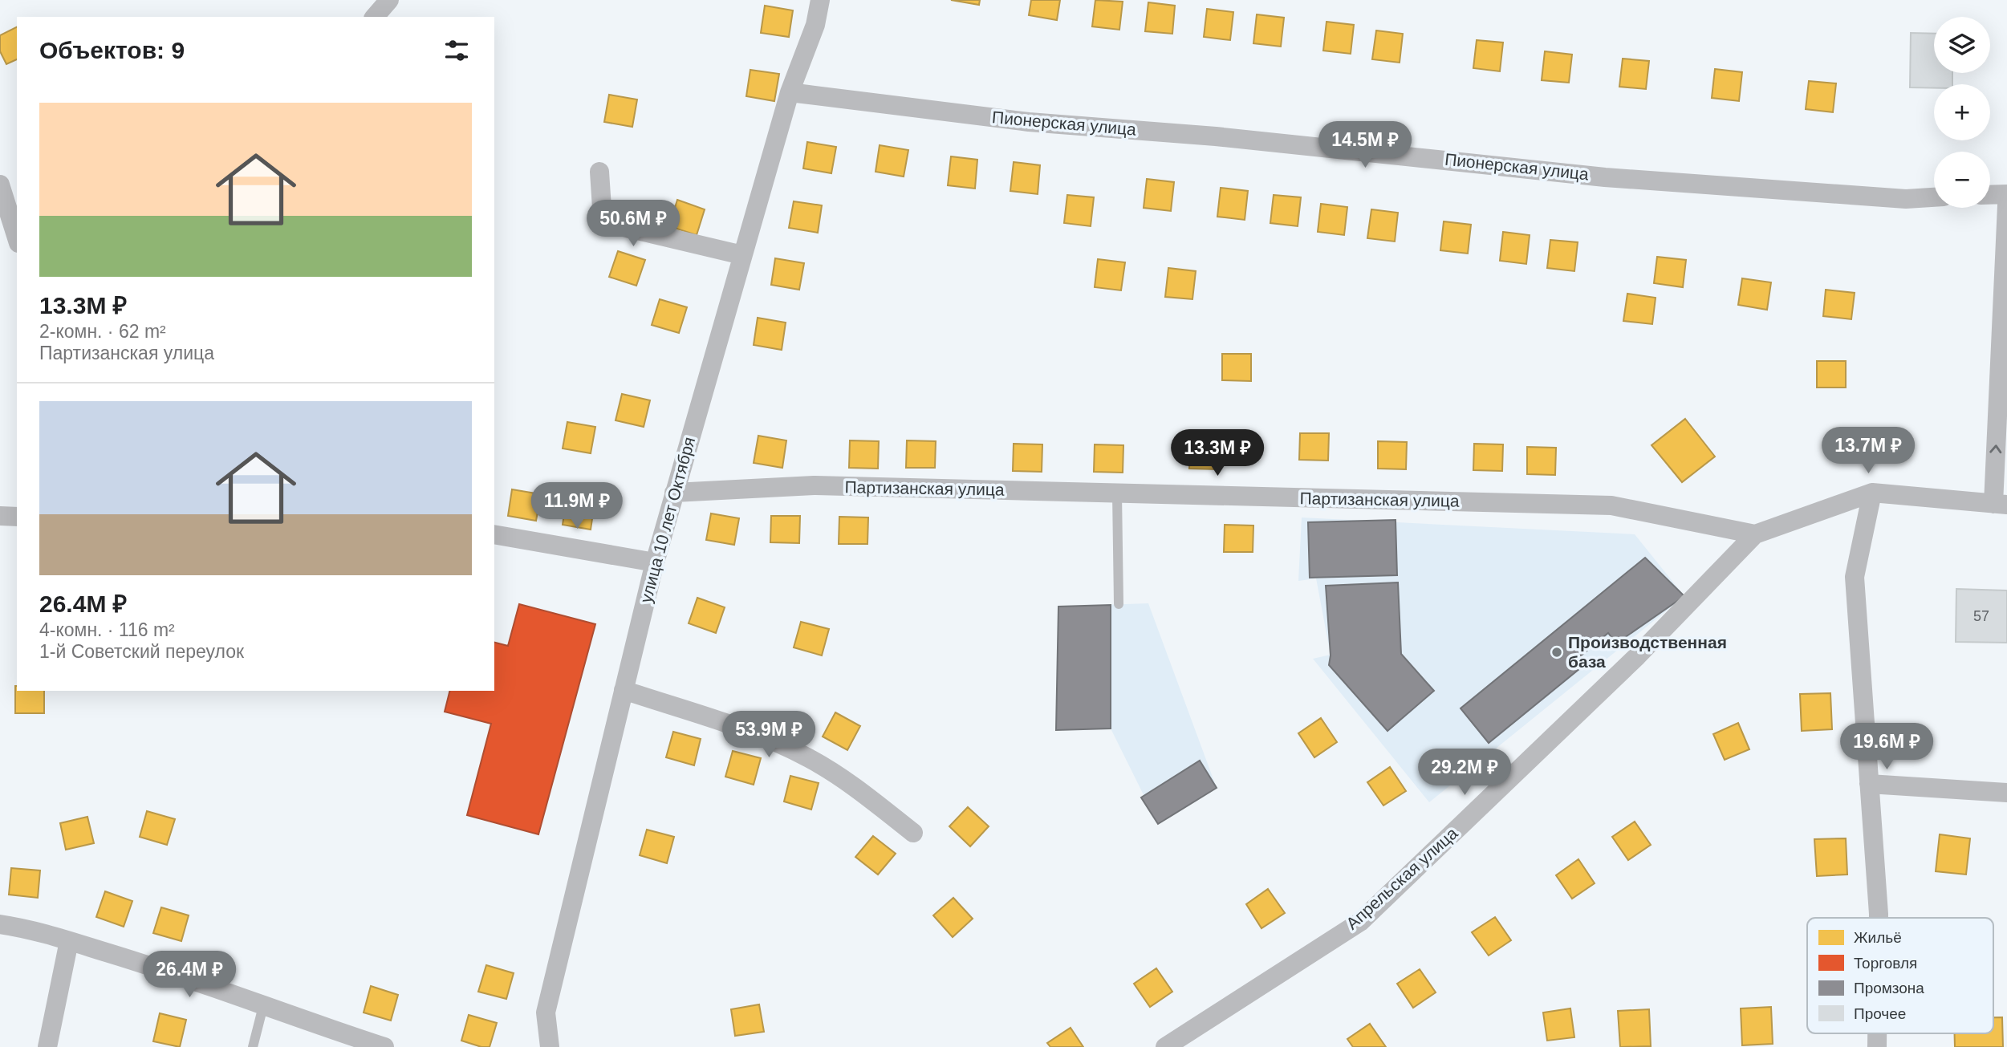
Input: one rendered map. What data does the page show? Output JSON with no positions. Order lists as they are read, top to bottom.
{
  "streets": {
    "street": [
      "Пионерская улица",
      "Партизанская улица",
      "улица 10 лет Октября",
      "Апрельская улица"
    ]
  },
  "crossings": [
    ["Пионерская улица", "улица 10 лет Октября"],
    ["Партизанская улица", "улица 10 лет Октября"],
    ["Партизанская улица", "Апрельская улица"]
  ],
  "places": ["Производственная база"],
  "house_numbers": ["57"],
  "legend": [
    "Жильё",
    "Торговля",
    "Промзона",
    "Прочее"
  ],
  "page": {
    "map_buttons": ["+", "−"],
    "heading": "Объектов: 9",
    "list": [
      {
        "name": "13.3M ₽",
        "note": "2-комн. · 62 m² · Партизанская улица"
      },
      {
        "name": "26.4M ₽",
        "note": "4-комн. · 116 m² · 1-й Советский переулок"
      }
    ],
    "price": [
      "14.5M ₽",
      "50.6M ₽",
      "13.7M ₽",
      "13.3M ₽",
      "11.9M ₽",
      "53.9M ₽",
      "19.6M ₽",
      "29.2M ₽",
      "26.4M ₽"
    ]
  }
}
